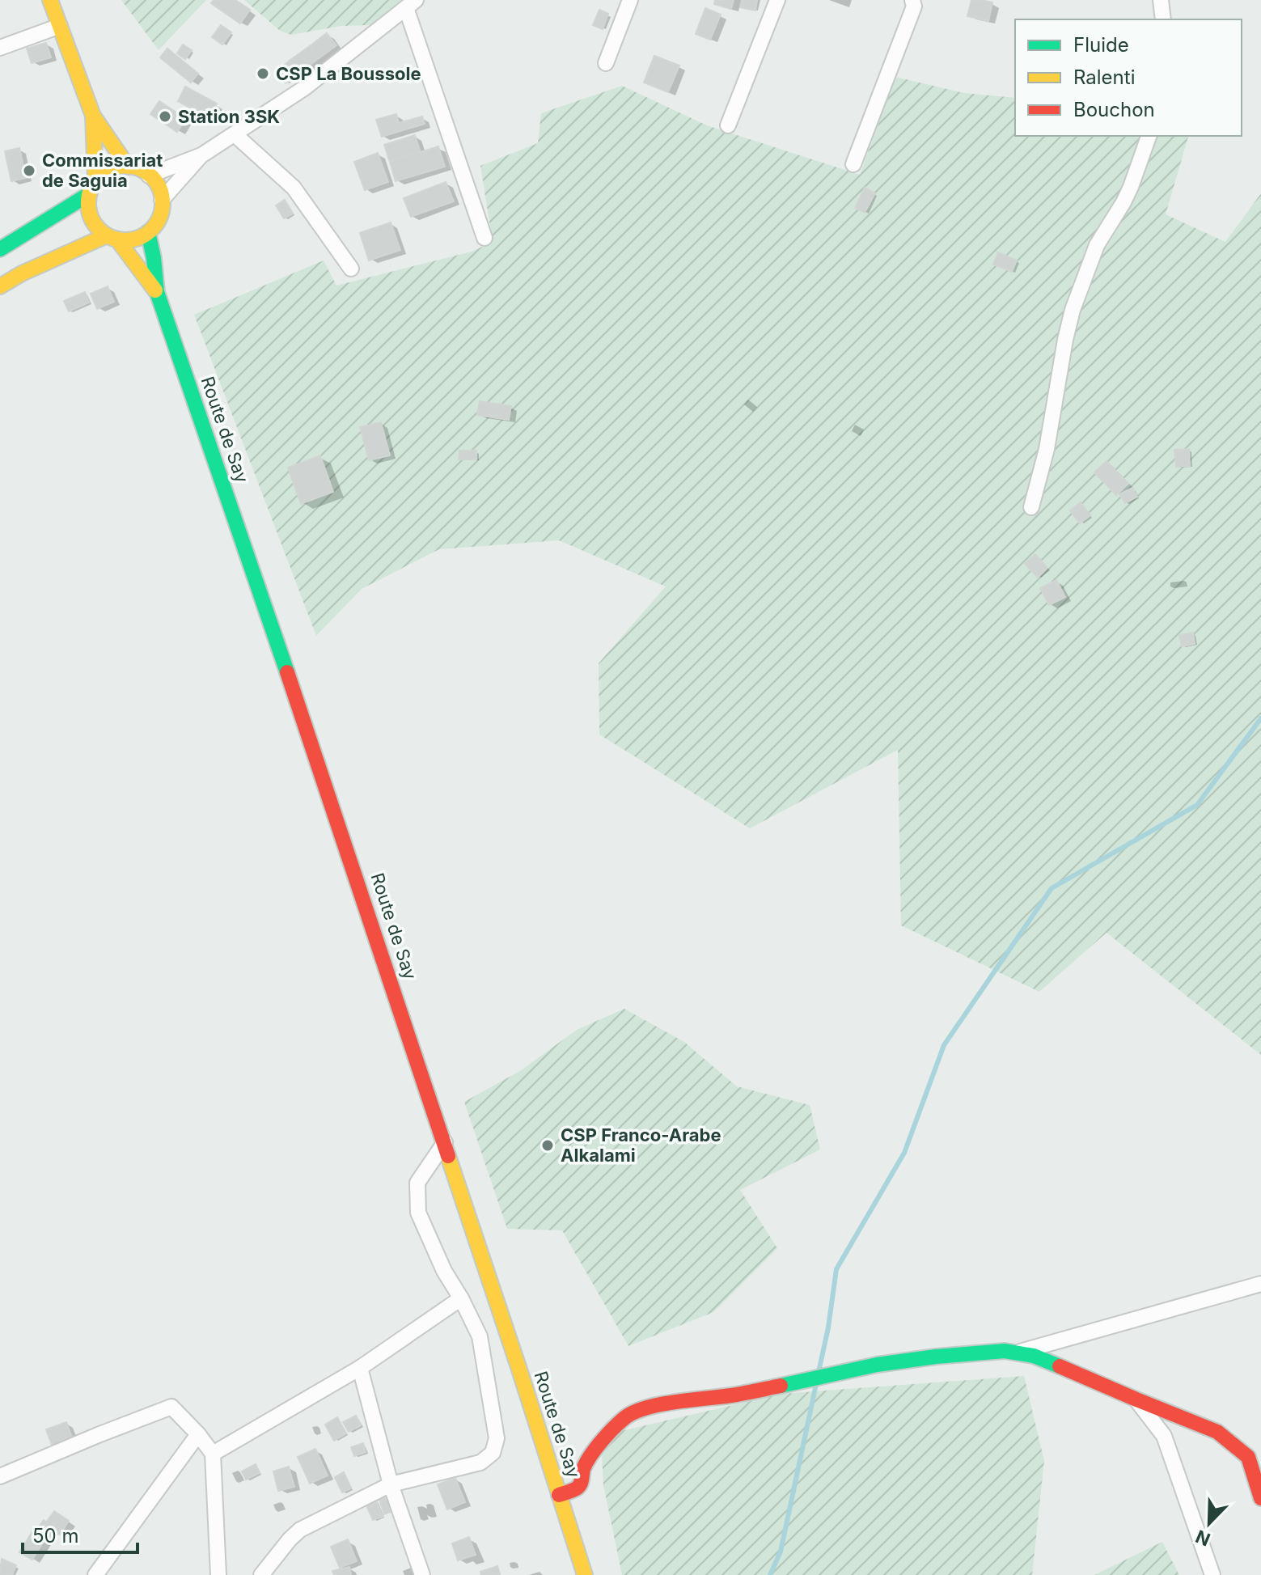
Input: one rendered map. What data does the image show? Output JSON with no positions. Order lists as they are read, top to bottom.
{
  "streets": {
    "main road": ["Route de Say"]
  },
  "places": [
    "CSP La Boussole",
    "Station 3SK",
    "Commissariat de Saguia",
    "CSP Franco-Arabe Alkalami"
  ],
  "legend": ["Fluide", "Ralenti", "Bouchon"],
  "scale_bar": "50 m",
  "north": "bottom left"
}
